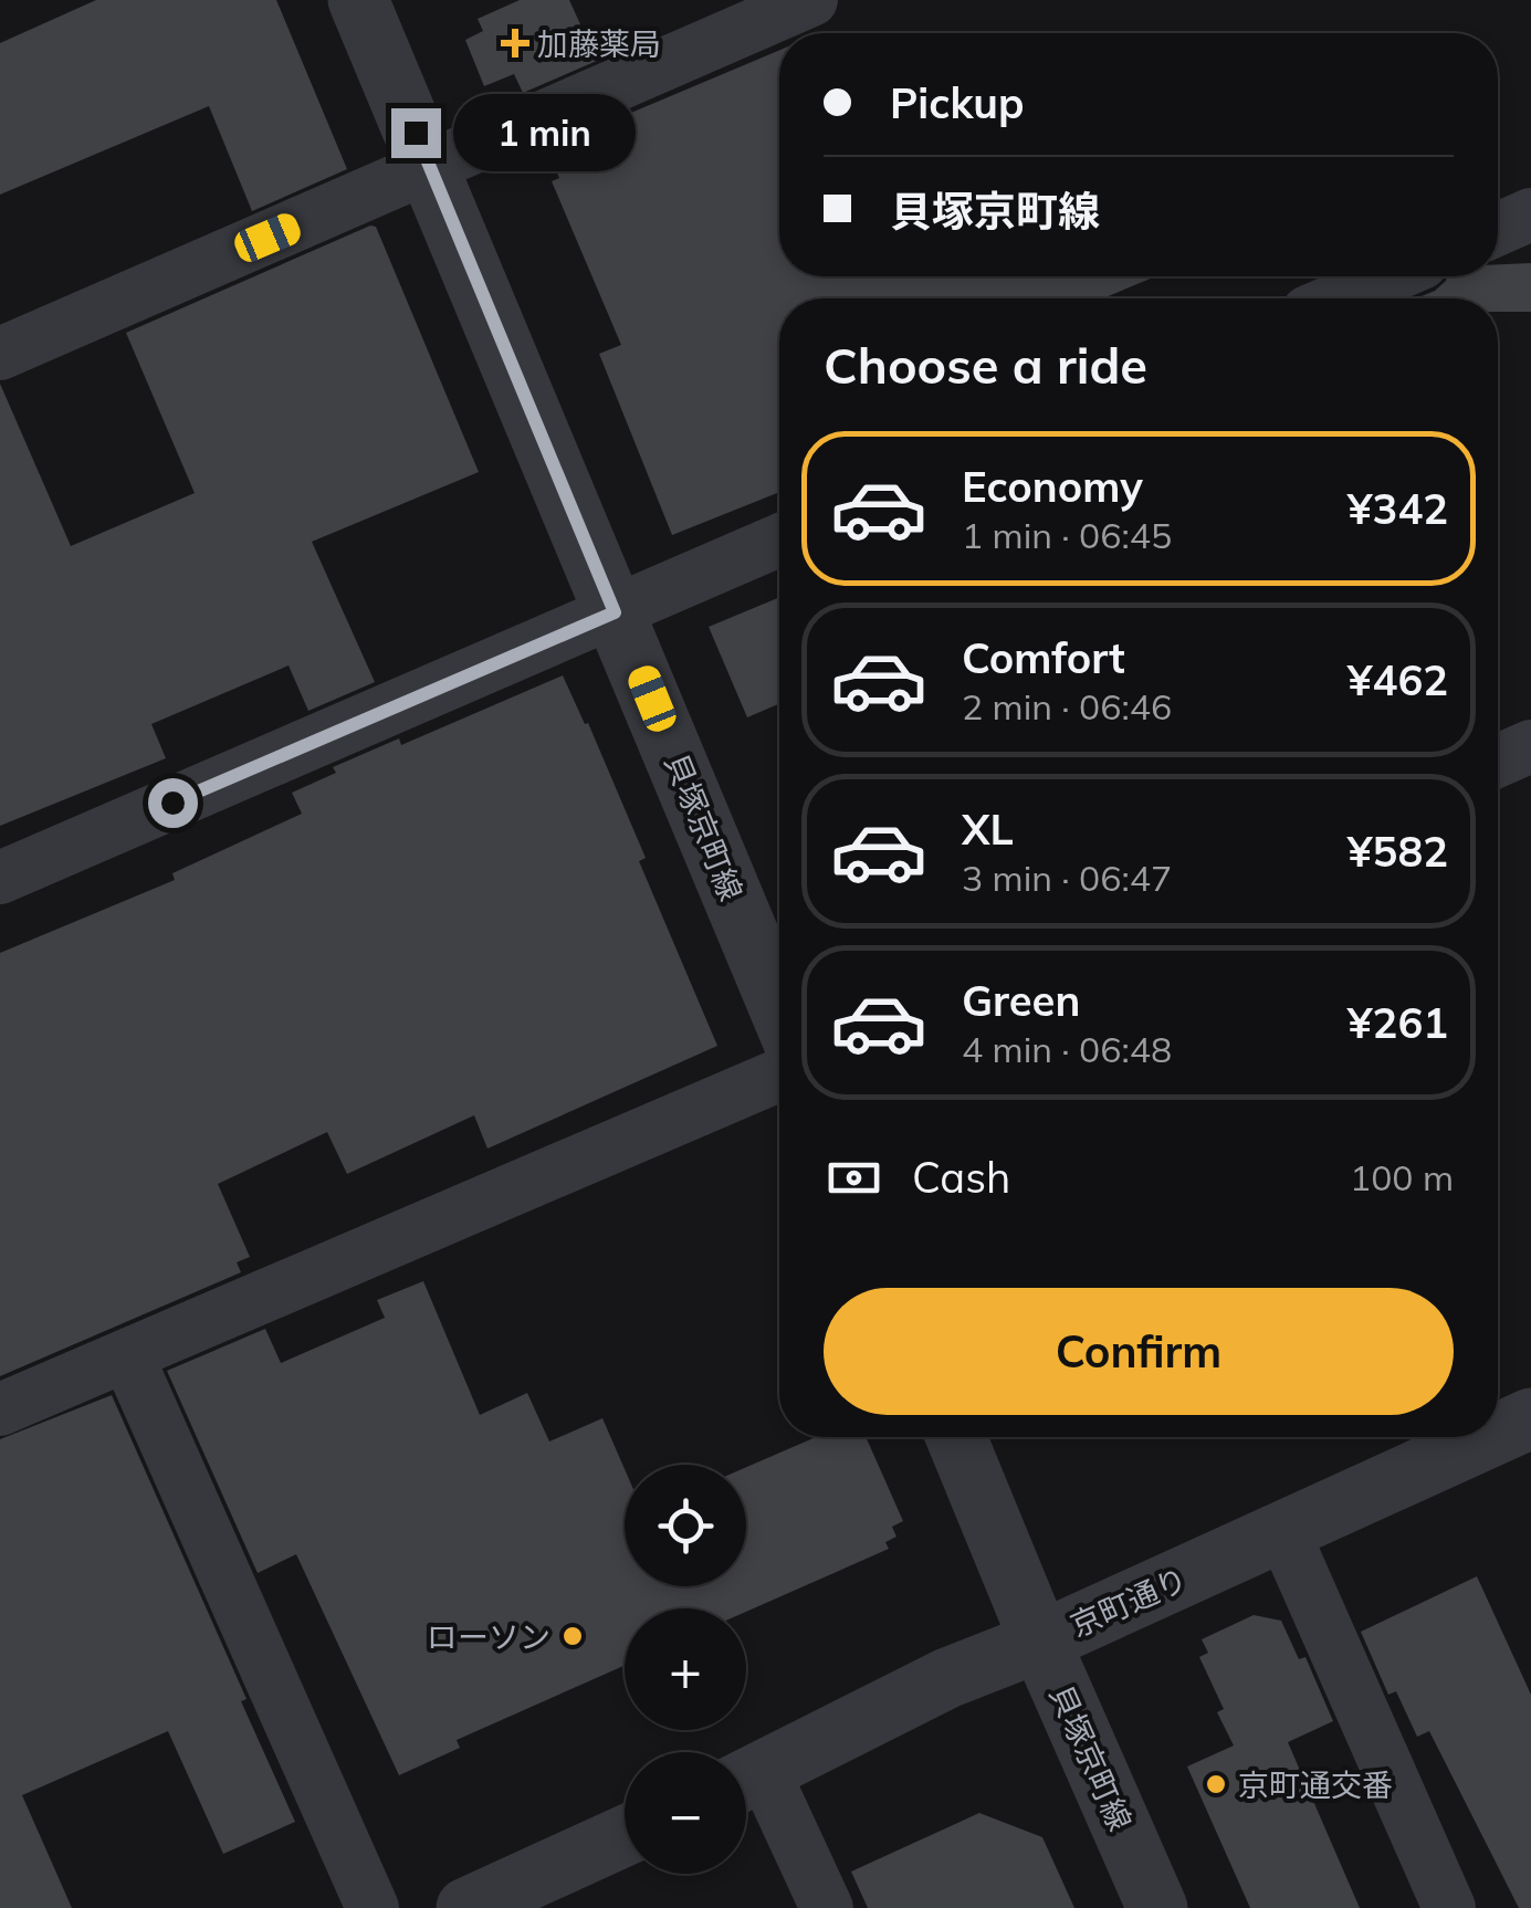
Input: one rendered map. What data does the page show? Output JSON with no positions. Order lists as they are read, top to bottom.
{
  "streets": {
    "street": ["貝塚京町線", "京町通り"]
  },
  "crossings": [
    ["貝塚京町線", "京町通り"]
  ],
  "places": {
    "health": ["加藤薬局"],
    "other": ["ローソン", "京町通交番"]
  },
  "page": {
    "banner": ["Pickup", "貝塚京町線"],
    "bubble": "1 min",
    "heading": "Choose a ride",
    "list": [
      {
        "name": "Economy",
        "note": "1 min · 06:45",
        "value": "¥342"
      },
      {
        "name": "Comfort",
        "note": "2 min · 06:46",
        "value": "¥462"
      },
      {
        "name": "XL",
        "note": "3 min · 06:47",
        "value": "¥582"
      },
      {
        "name": "Green",
        "note": "4 min · 06:48",
        "value": "¥261"
      }
    ],
    "pay": ["Cash", "100 m"],
    "buttons": "Confirm",
    "map_buttons": ["+", "−"]
  }
}
